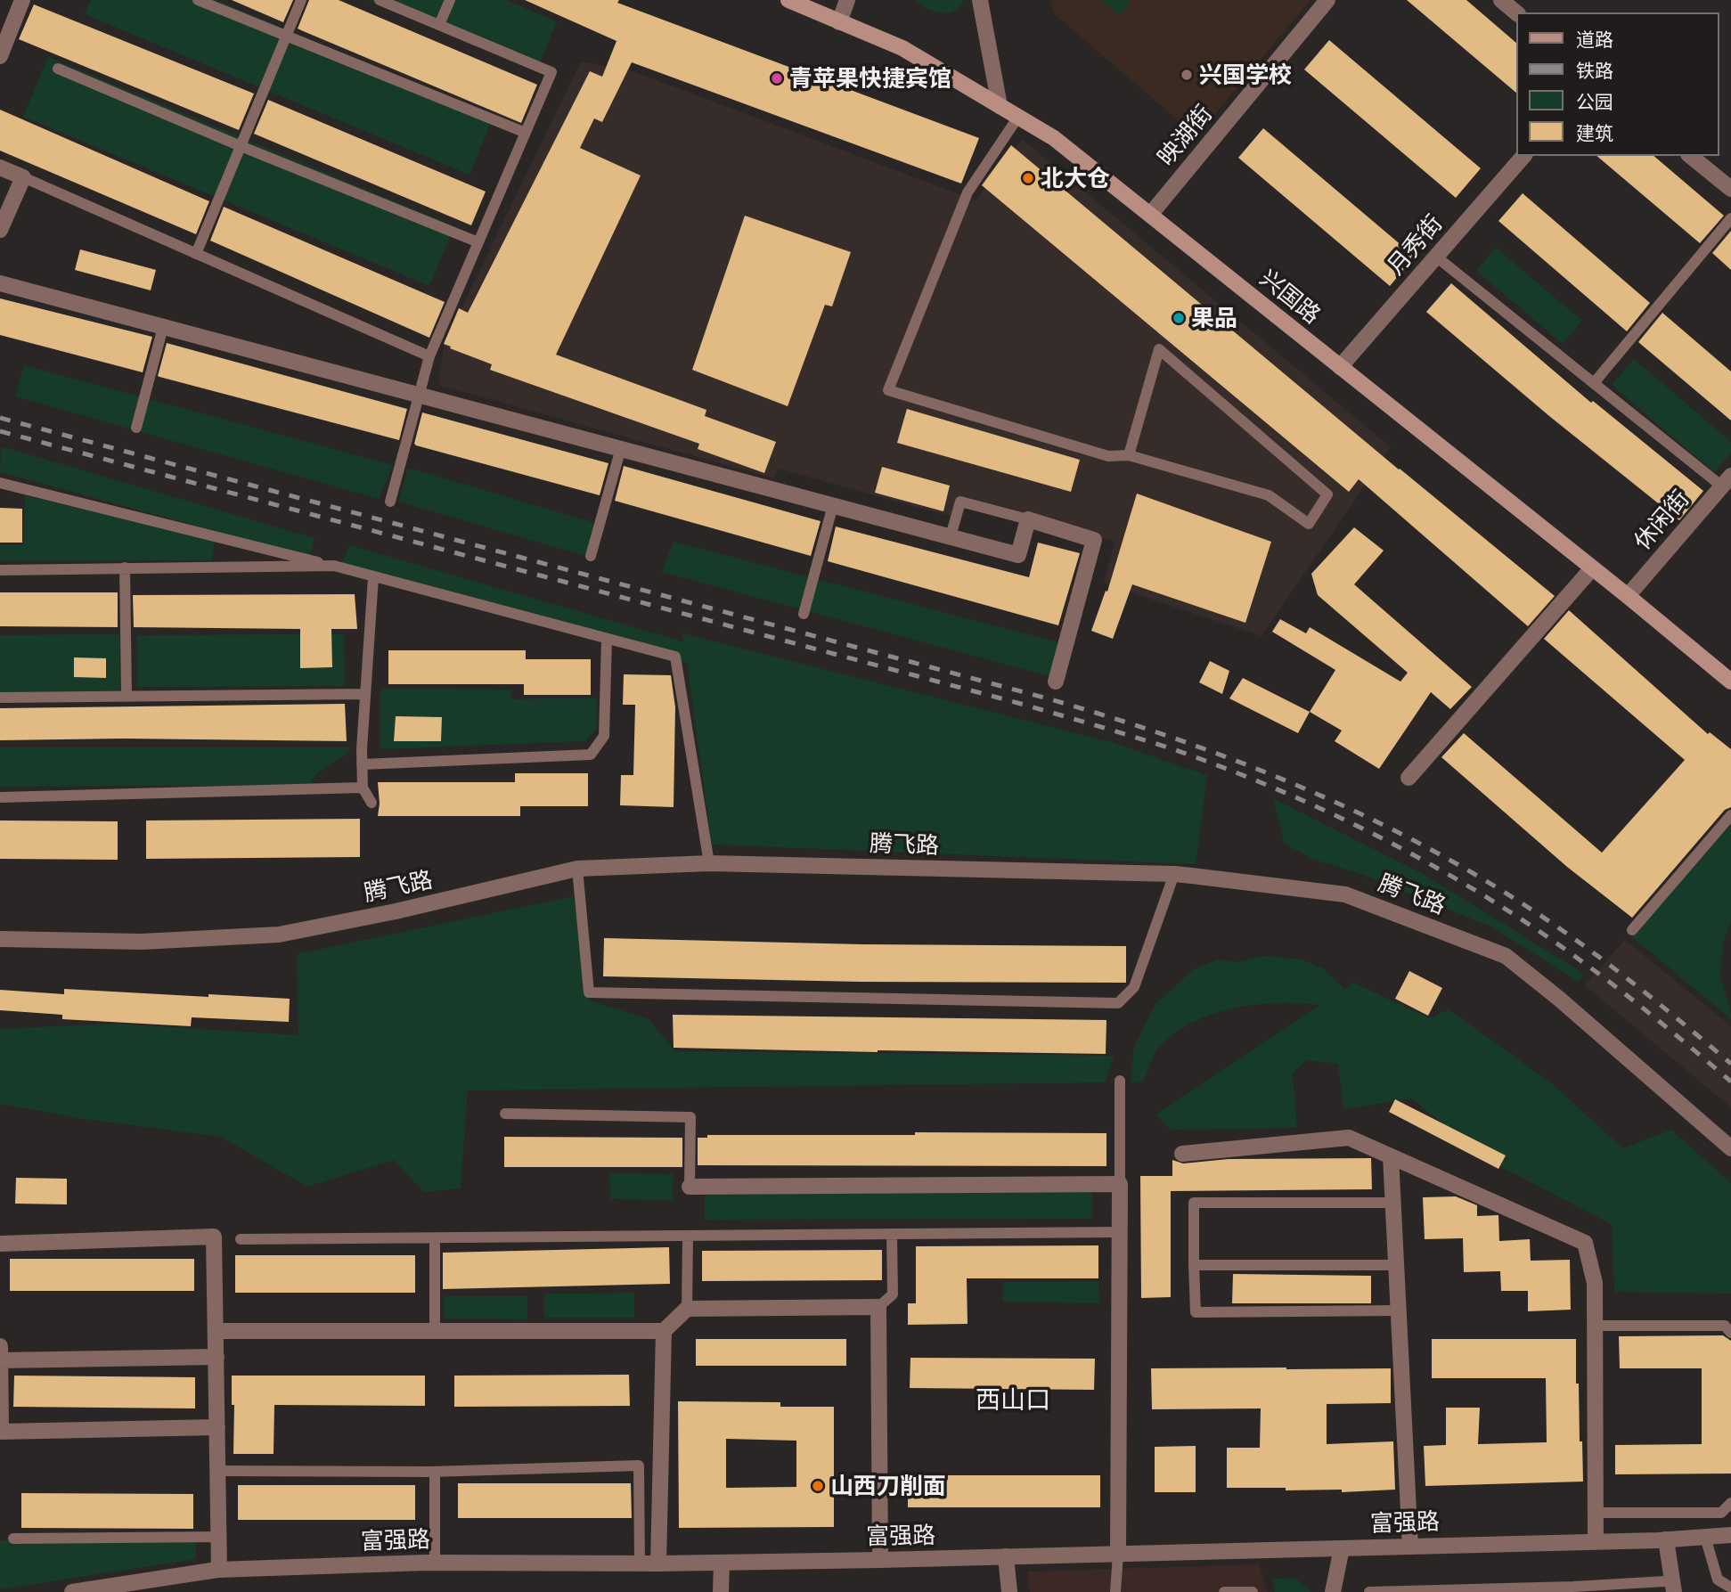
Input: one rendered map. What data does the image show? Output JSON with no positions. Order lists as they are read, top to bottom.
{
  "streets": {
    "main road": ["兴国路"],
    "street": [
      "映湖街",
      "月秀街",
      "休闲街",
      "腾飞路",
      "富强路"
    ]
  },
  "crossings": [
    ["映湖街", "兴国路"],
    ["月秀街", "兴国路"],
    ["兴国路", "休闲街"]
  ],
  "districts": ["西山口"],
  "places": [
    "兴国学校",
    "青苹果快捷宾馆",
    "北大仓",
    "果品",
    "山西刀削面"
  ],
  "legend": [
    "道路",
    "铁路",
    "公园",
    "建筑"
  ]
}
